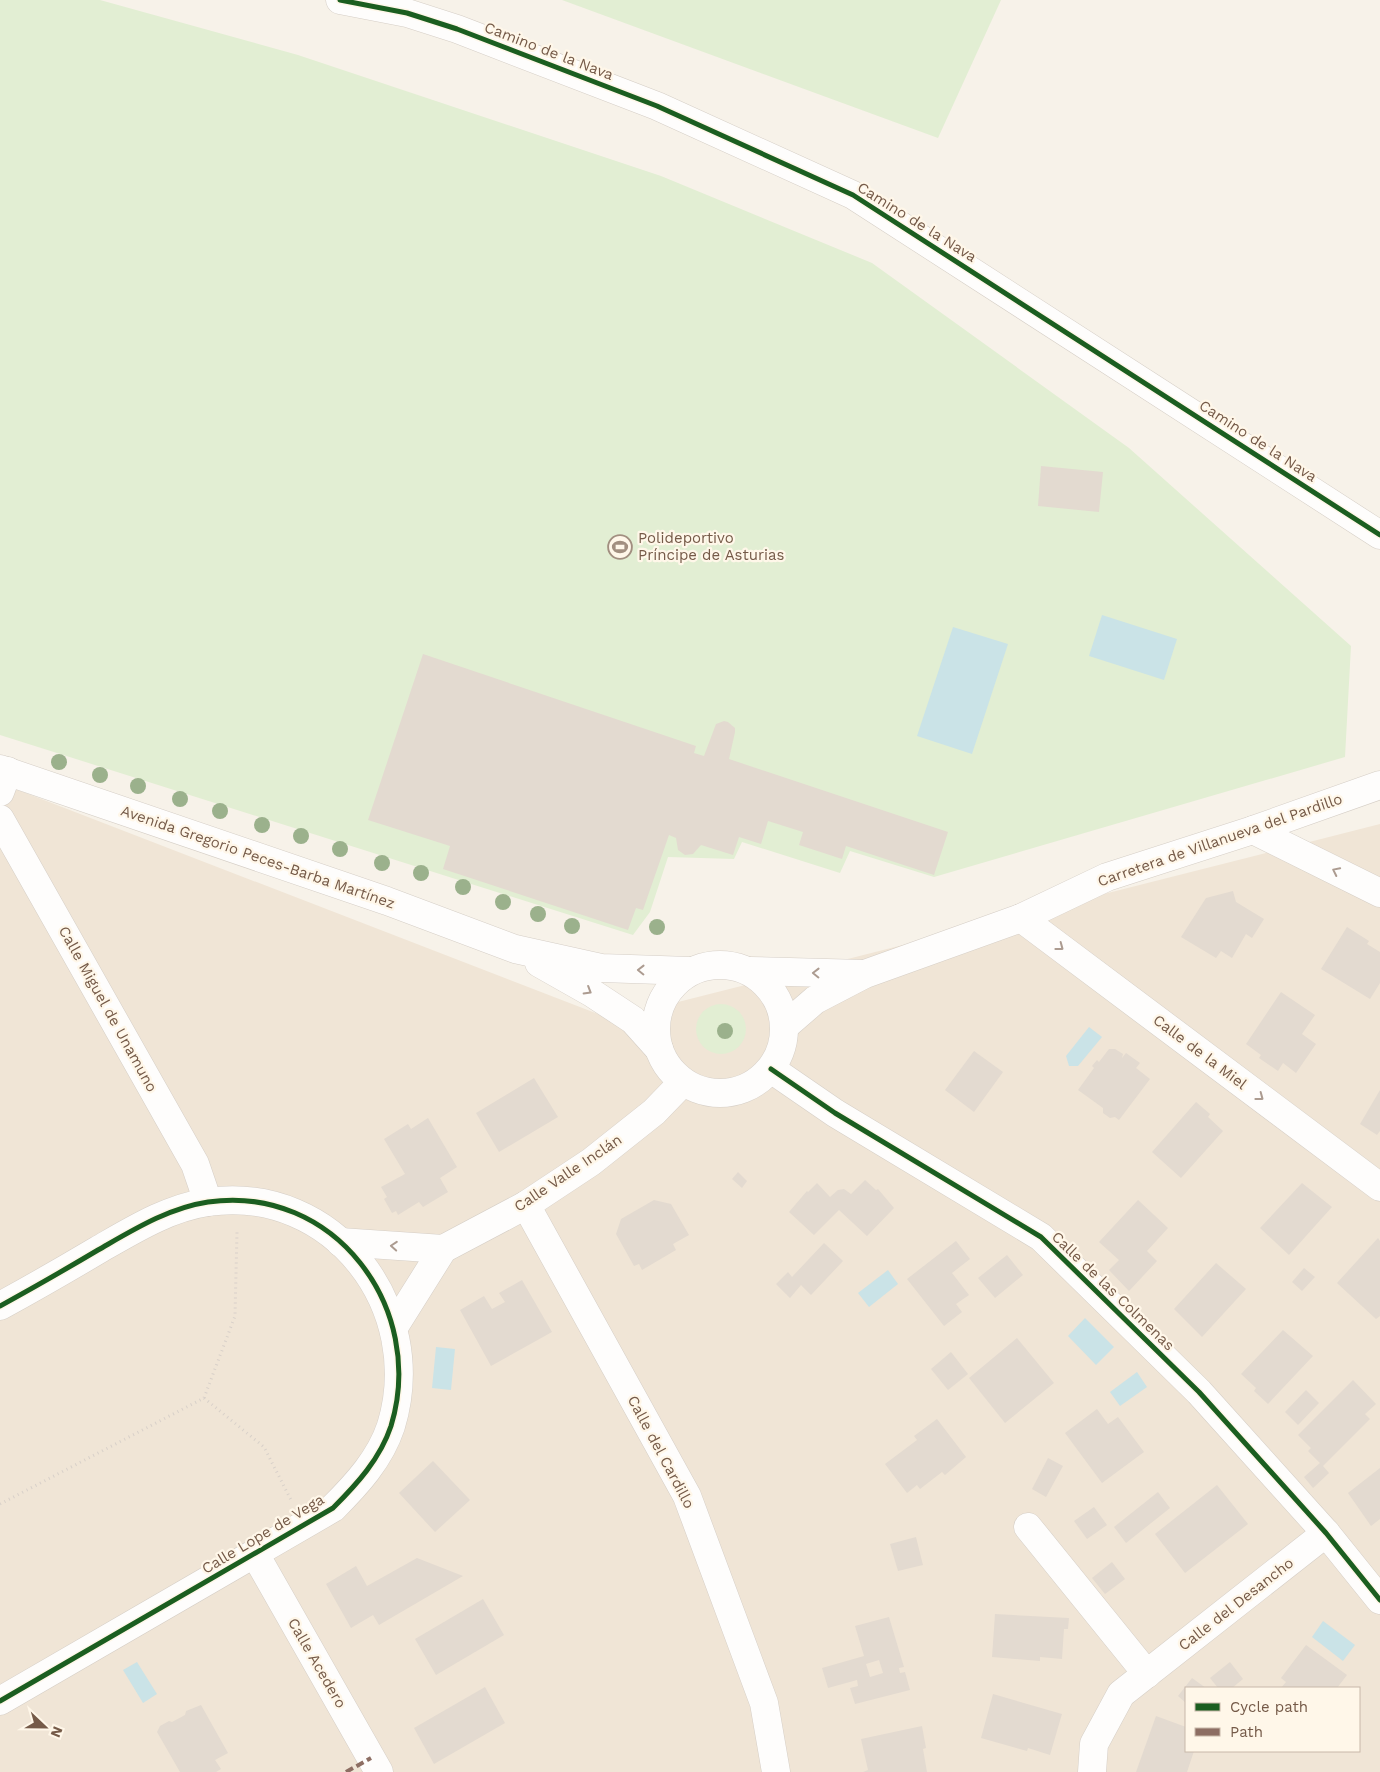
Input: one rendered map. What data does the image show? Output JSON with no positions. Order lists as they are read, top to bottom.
{
  "streets": {
    "street": [
      "Camino de la Nava",
      "Carretera de Villanueva del Pardillo",
      "Avenida Gregorio Peces-Barba Martínez",
      "Calle Miguel de Unamuno",
      "Calle de la Miel",
      "Calle Valle Inclán",
      "Calle de las Colmenas",
      "Calle del Cardillo",
      "Calle Lope de Vega",
      "Calle del Desancho",
      "Calle Acedero"
    ]
  },
  "crossings": [
    ["Carretera de Villanueva del Pardillo", "Avenida Gregorio Peces-Barba Martínez"],
    ["Carretera de Villanueva del Pardillo", "Calle de la Miel"],
    ["Carretera de Villanueva del Pardillo", "Calle Valle Inclán"],
    ["Carretera de Villanueva del Pardillo", "Calle de las Colmenas"],
    ["Avenida Gregorio Peces-Barba Martínez", "Calle Valle Inclán"],
    ["Avenida Gregorio Peces-Barba Martínez", "Calle de las Colmenas"],
    ["Calle Miguel de Unamuno", "Calle Lope de Vega"],
    ["Calle Valle Inclán", "Calle de las Colmenas"],
    ["Calle Valle Inclán", "Calle del Cardillo"],
    ["Calle de las Colmenas", "Calle del Desancho"],
    ["Calle Lope de Vega", "Calle Acedero"]
  ],
  "places": {
    "sports": ["Polideportivo Príncipe de Asturias"]
  },
  "legend": ["Cycle path", "Path"],
  "north": "right"
}
